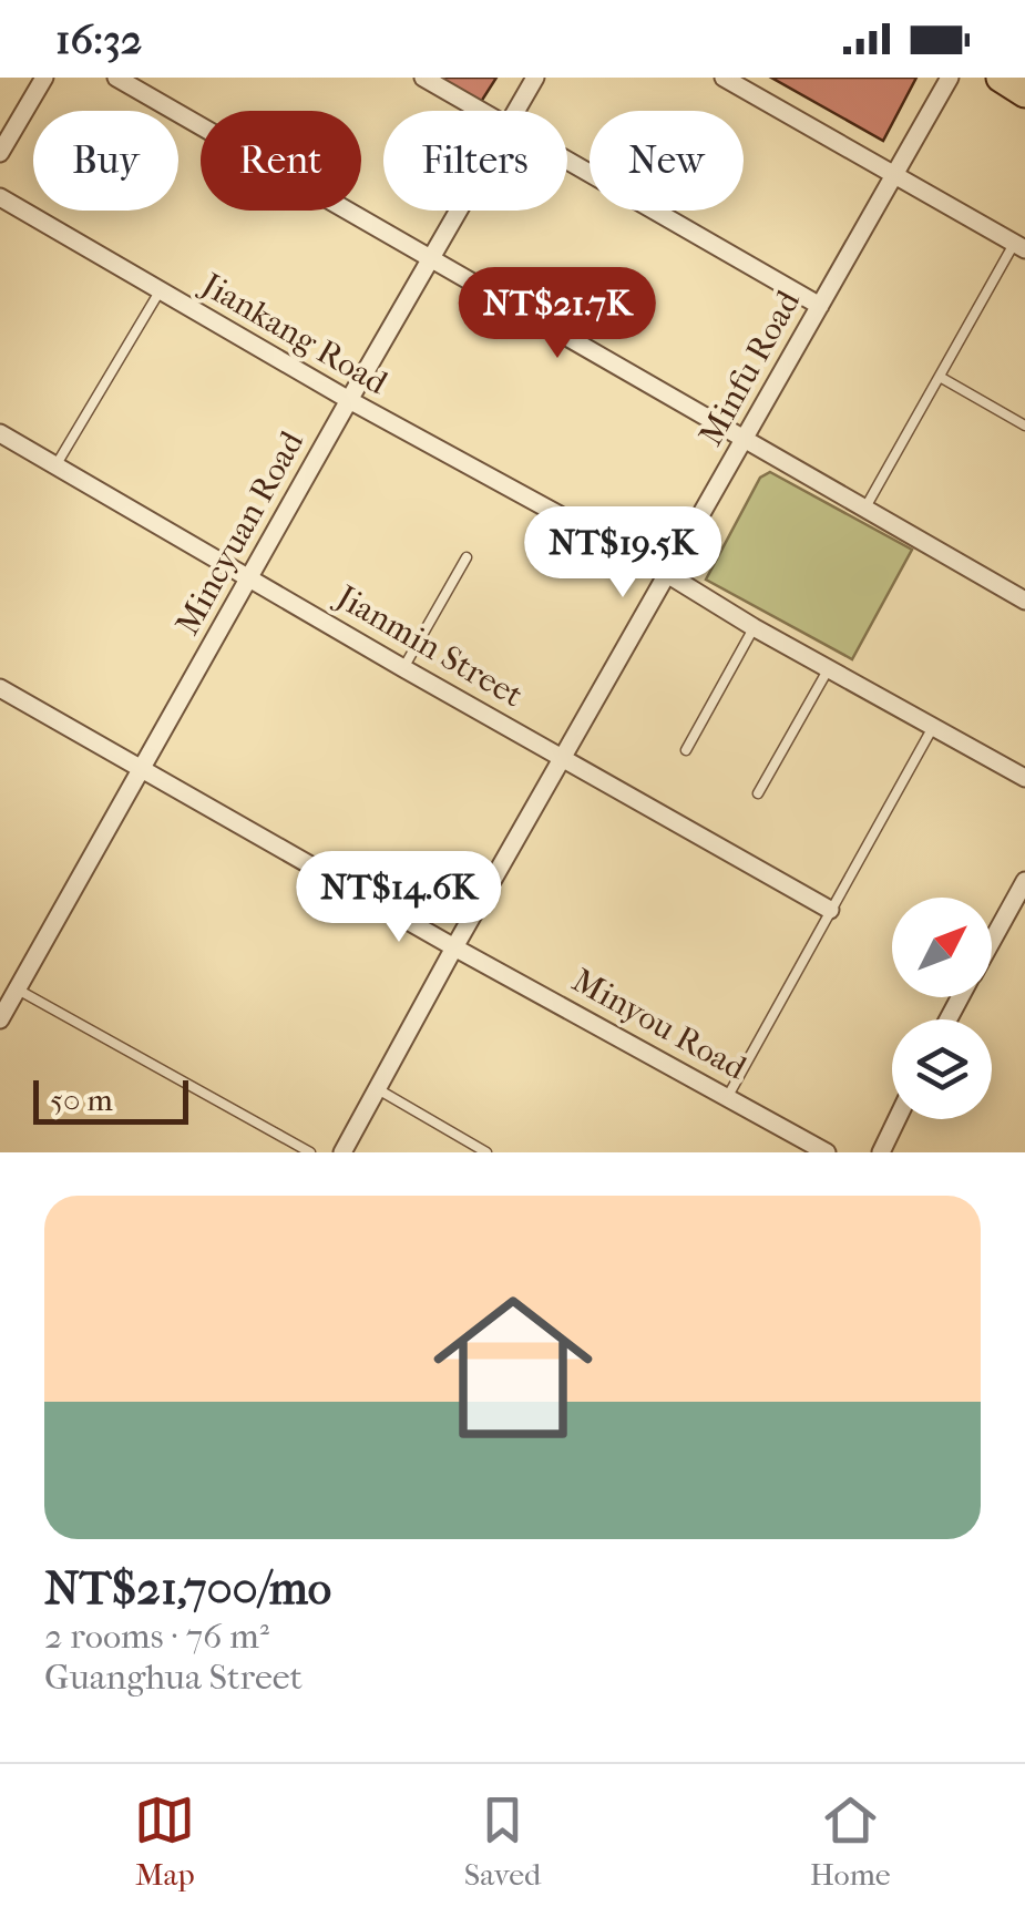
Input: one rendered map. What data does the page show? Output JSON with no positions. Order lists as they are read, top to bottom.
{
  "streets": {
    "street": [
      "Jiankang Road",
      "Minfu Road",
      "Mincyuan Road",
      "Jianmin Street",
      "Minyou Road"
    ]
  },
  "crossings": [
    ["Jiankang Road", "Minfu Road"],
    ["Jiankang Road", "Mincyuan Road"],
    ["Minfu Road", "Jianmin Street"],
    ["Minfu Road", "Minyou Road"],
    ["Mincyuan Road", "Jianmin Street"],
    ["Mincyuan Road", "Minyou Road"]
  ],
  "scale_bar": "50 m",
  "north": "top right",
  "page": {
    "status": "16:32",
    "chip": [
      "Buy",
      "Rent",
      "Filters",
      "New"
    ],
    "price": ["NT$21.7K", "NT$19.5K", "NT$14.6K"],
    "scale": "50 m",
    "list": [
      {
        "name": "NT$21,700/mo",
        "note": "2 rooms · 76 m² · Guanghua Street"
      }
    ],
    "tabs": ["Map", "Saved", "Home"]
  }
}
